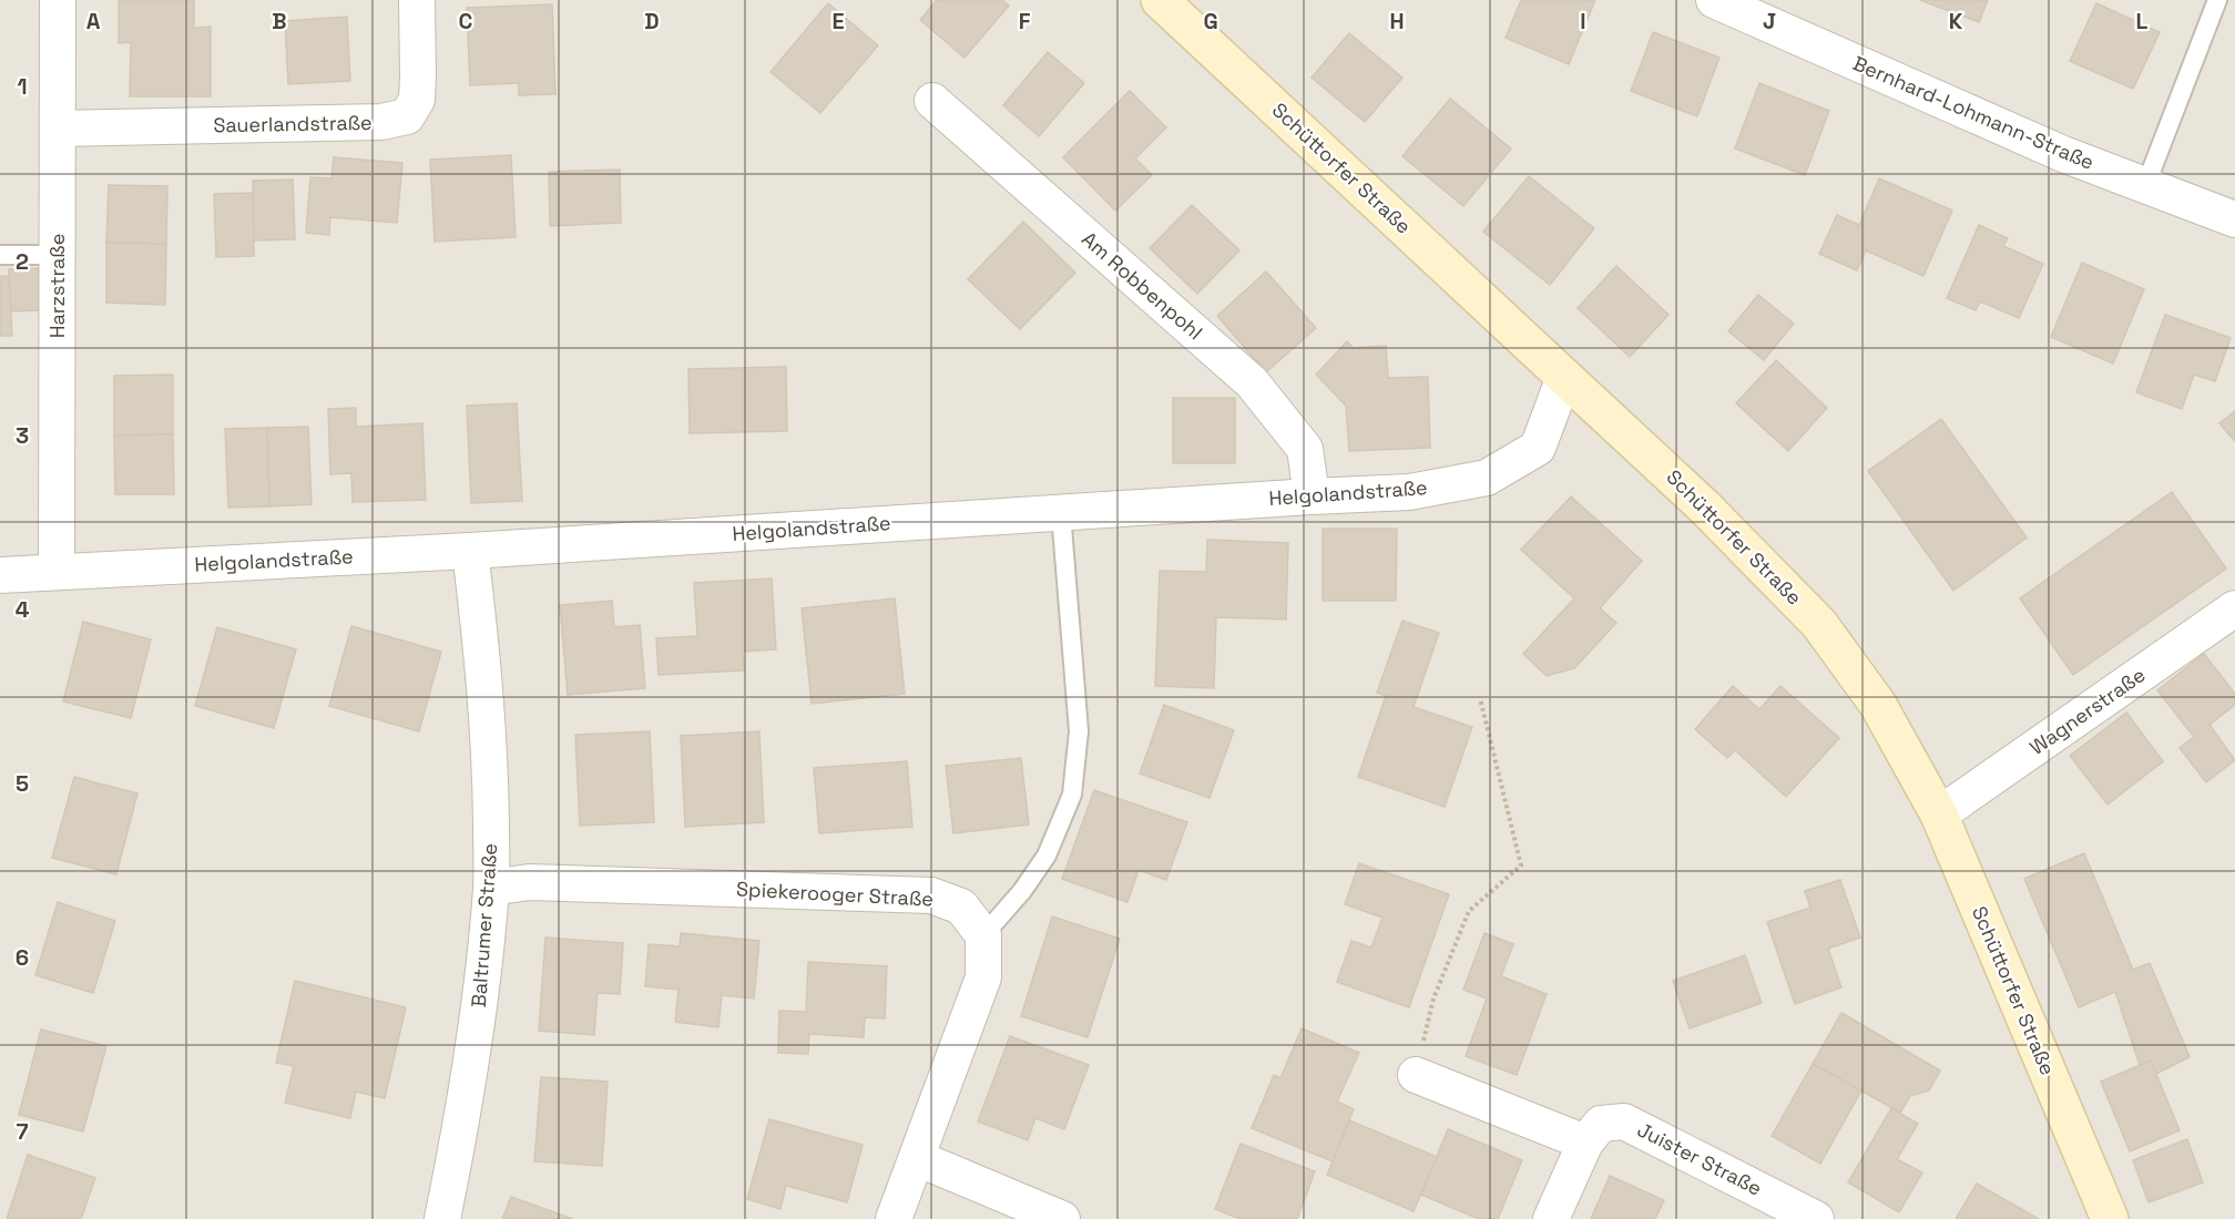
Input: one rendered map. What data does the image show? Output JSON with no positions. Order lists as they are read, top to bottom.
{
  "streets": {
    "main road": ["Schüttorfer Straße"],
    "street": [
      "Bernhard-Lohmann-Straße",
      "Sauerlandstraße",
      "Harzstraße",
      "Am Robbenpohl",
      "Helgolandstraße",
      "Wagnerstraße",
      "Spiekerooger Straße",
      "Baltrumer Straße",
      "Juister Straße"
    ]
  },
  "crossings": [
    ["Sauerlandstraße", "Harzstraße"],
    ["Schüttorfer Straße", "Helgolandstraße"],
    ["Schüttorfer Straße", "Wagnerstraße"],
    ["Harzstraße", "Helgolandstraße"],
    ["Am Robbenpohl", "Helgolandstraße"],
    ["Helgolandstraße", "Baltrumer Straße"],
    ["Spiekerooger Straße", "Baltrumer Straße"]
  ],
  "grid": {
    "columns": [
      "A",
      "B",
      "C",
      "D",
      "E",
      "F",
      "G",
      "H",
      "I",
      "J",
      "K",
      "L"
    ],
    "rows": [
      "1",
      "2",
      "3",
      "4",
      "5",
      "6",
      "7"
    ]
  }
}
